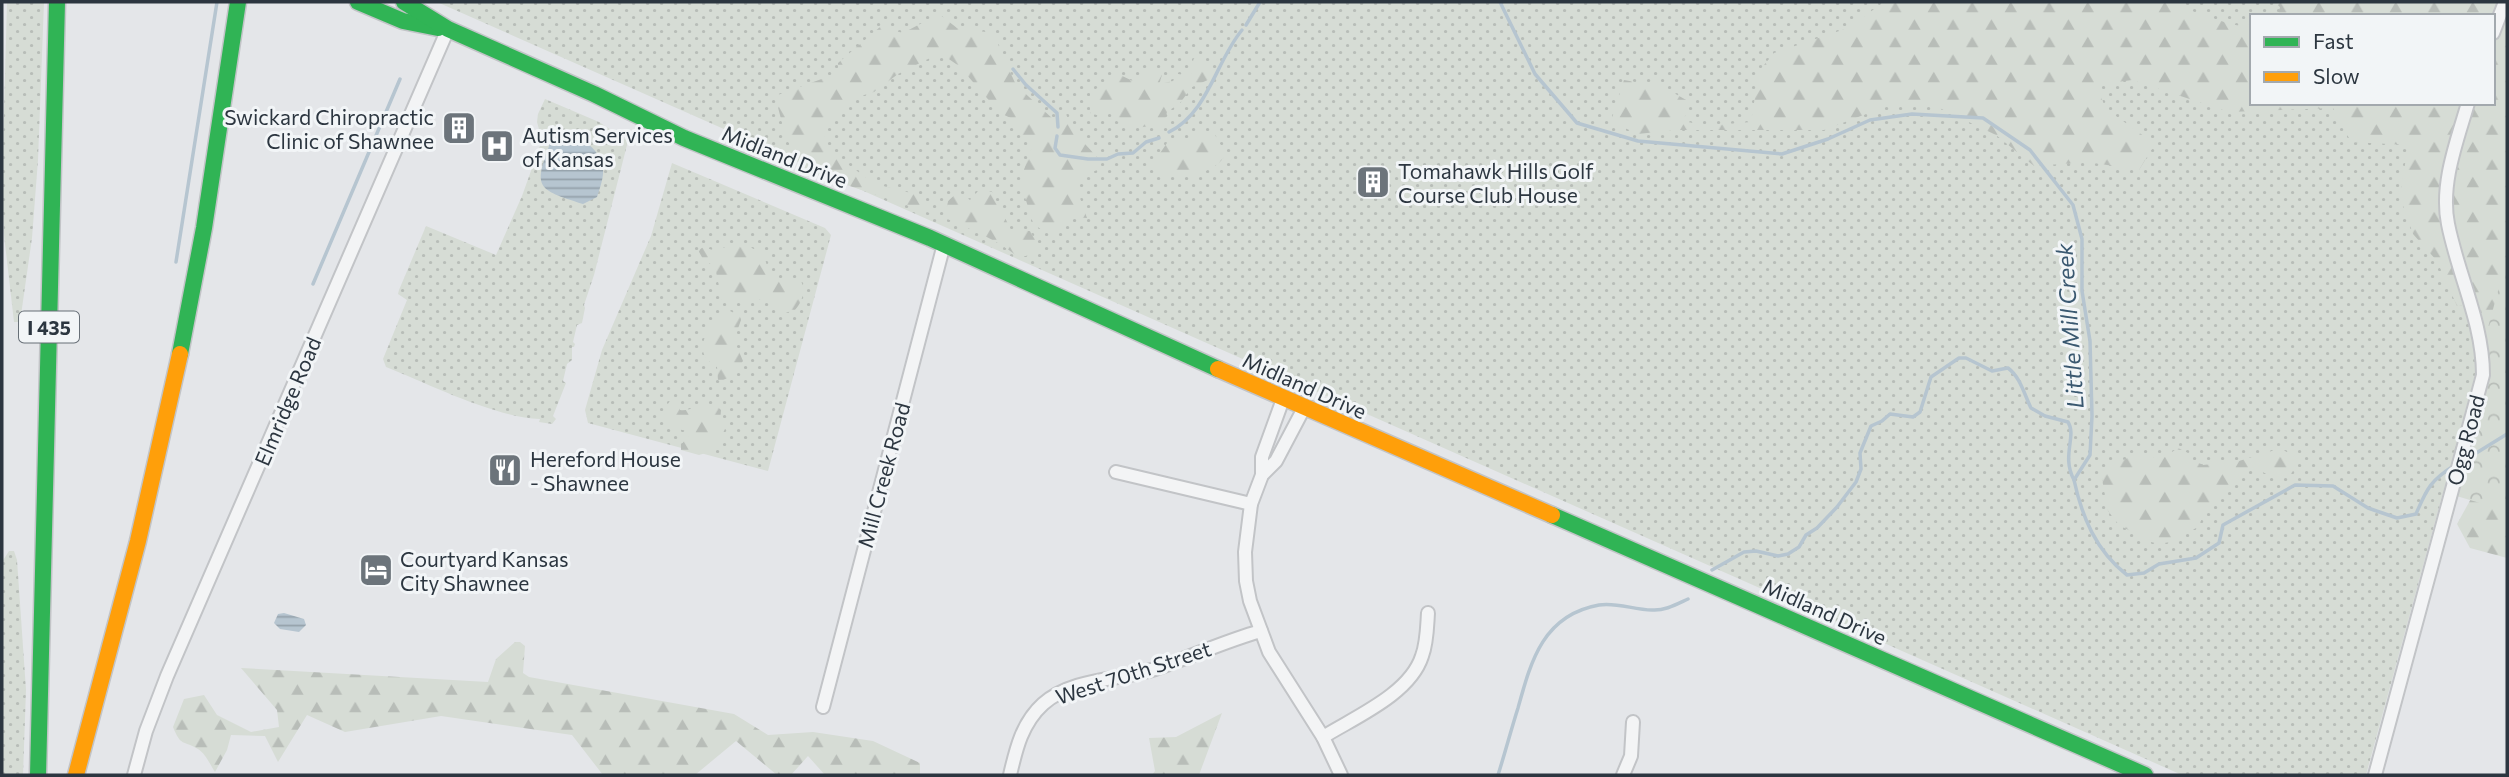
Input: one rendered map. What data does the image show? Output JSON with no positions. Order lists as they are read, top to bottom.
{
  "streets": {
    "main road": ["Midland Drive", "I 435"],
    "street": [
      "Elmridge Road",
      "Ogg Road",
      "Mill Creek Road",
      "West 70th Street"
    ]
  },
  "crossings": [
    ["Midland Drive", "Elmridge Road"],
    ["Midland Drive", "Mill Creek Road"]
  ],
  "water": ["Little Mill Creek"],
  "places": {
    "building": ["Swickard Chiropractic Clinic of Shawnee", "Tomahawk Hills Golf Course Club House"],
    "hospital": ["Autism Services of Kansas"],
    "restaurant": ["Hereford House - Shawnee"],
    "hotel": ["Courtyard Kansas City Shawnee"]
  },
  "legend": ["Fast", "Slow"]
}
